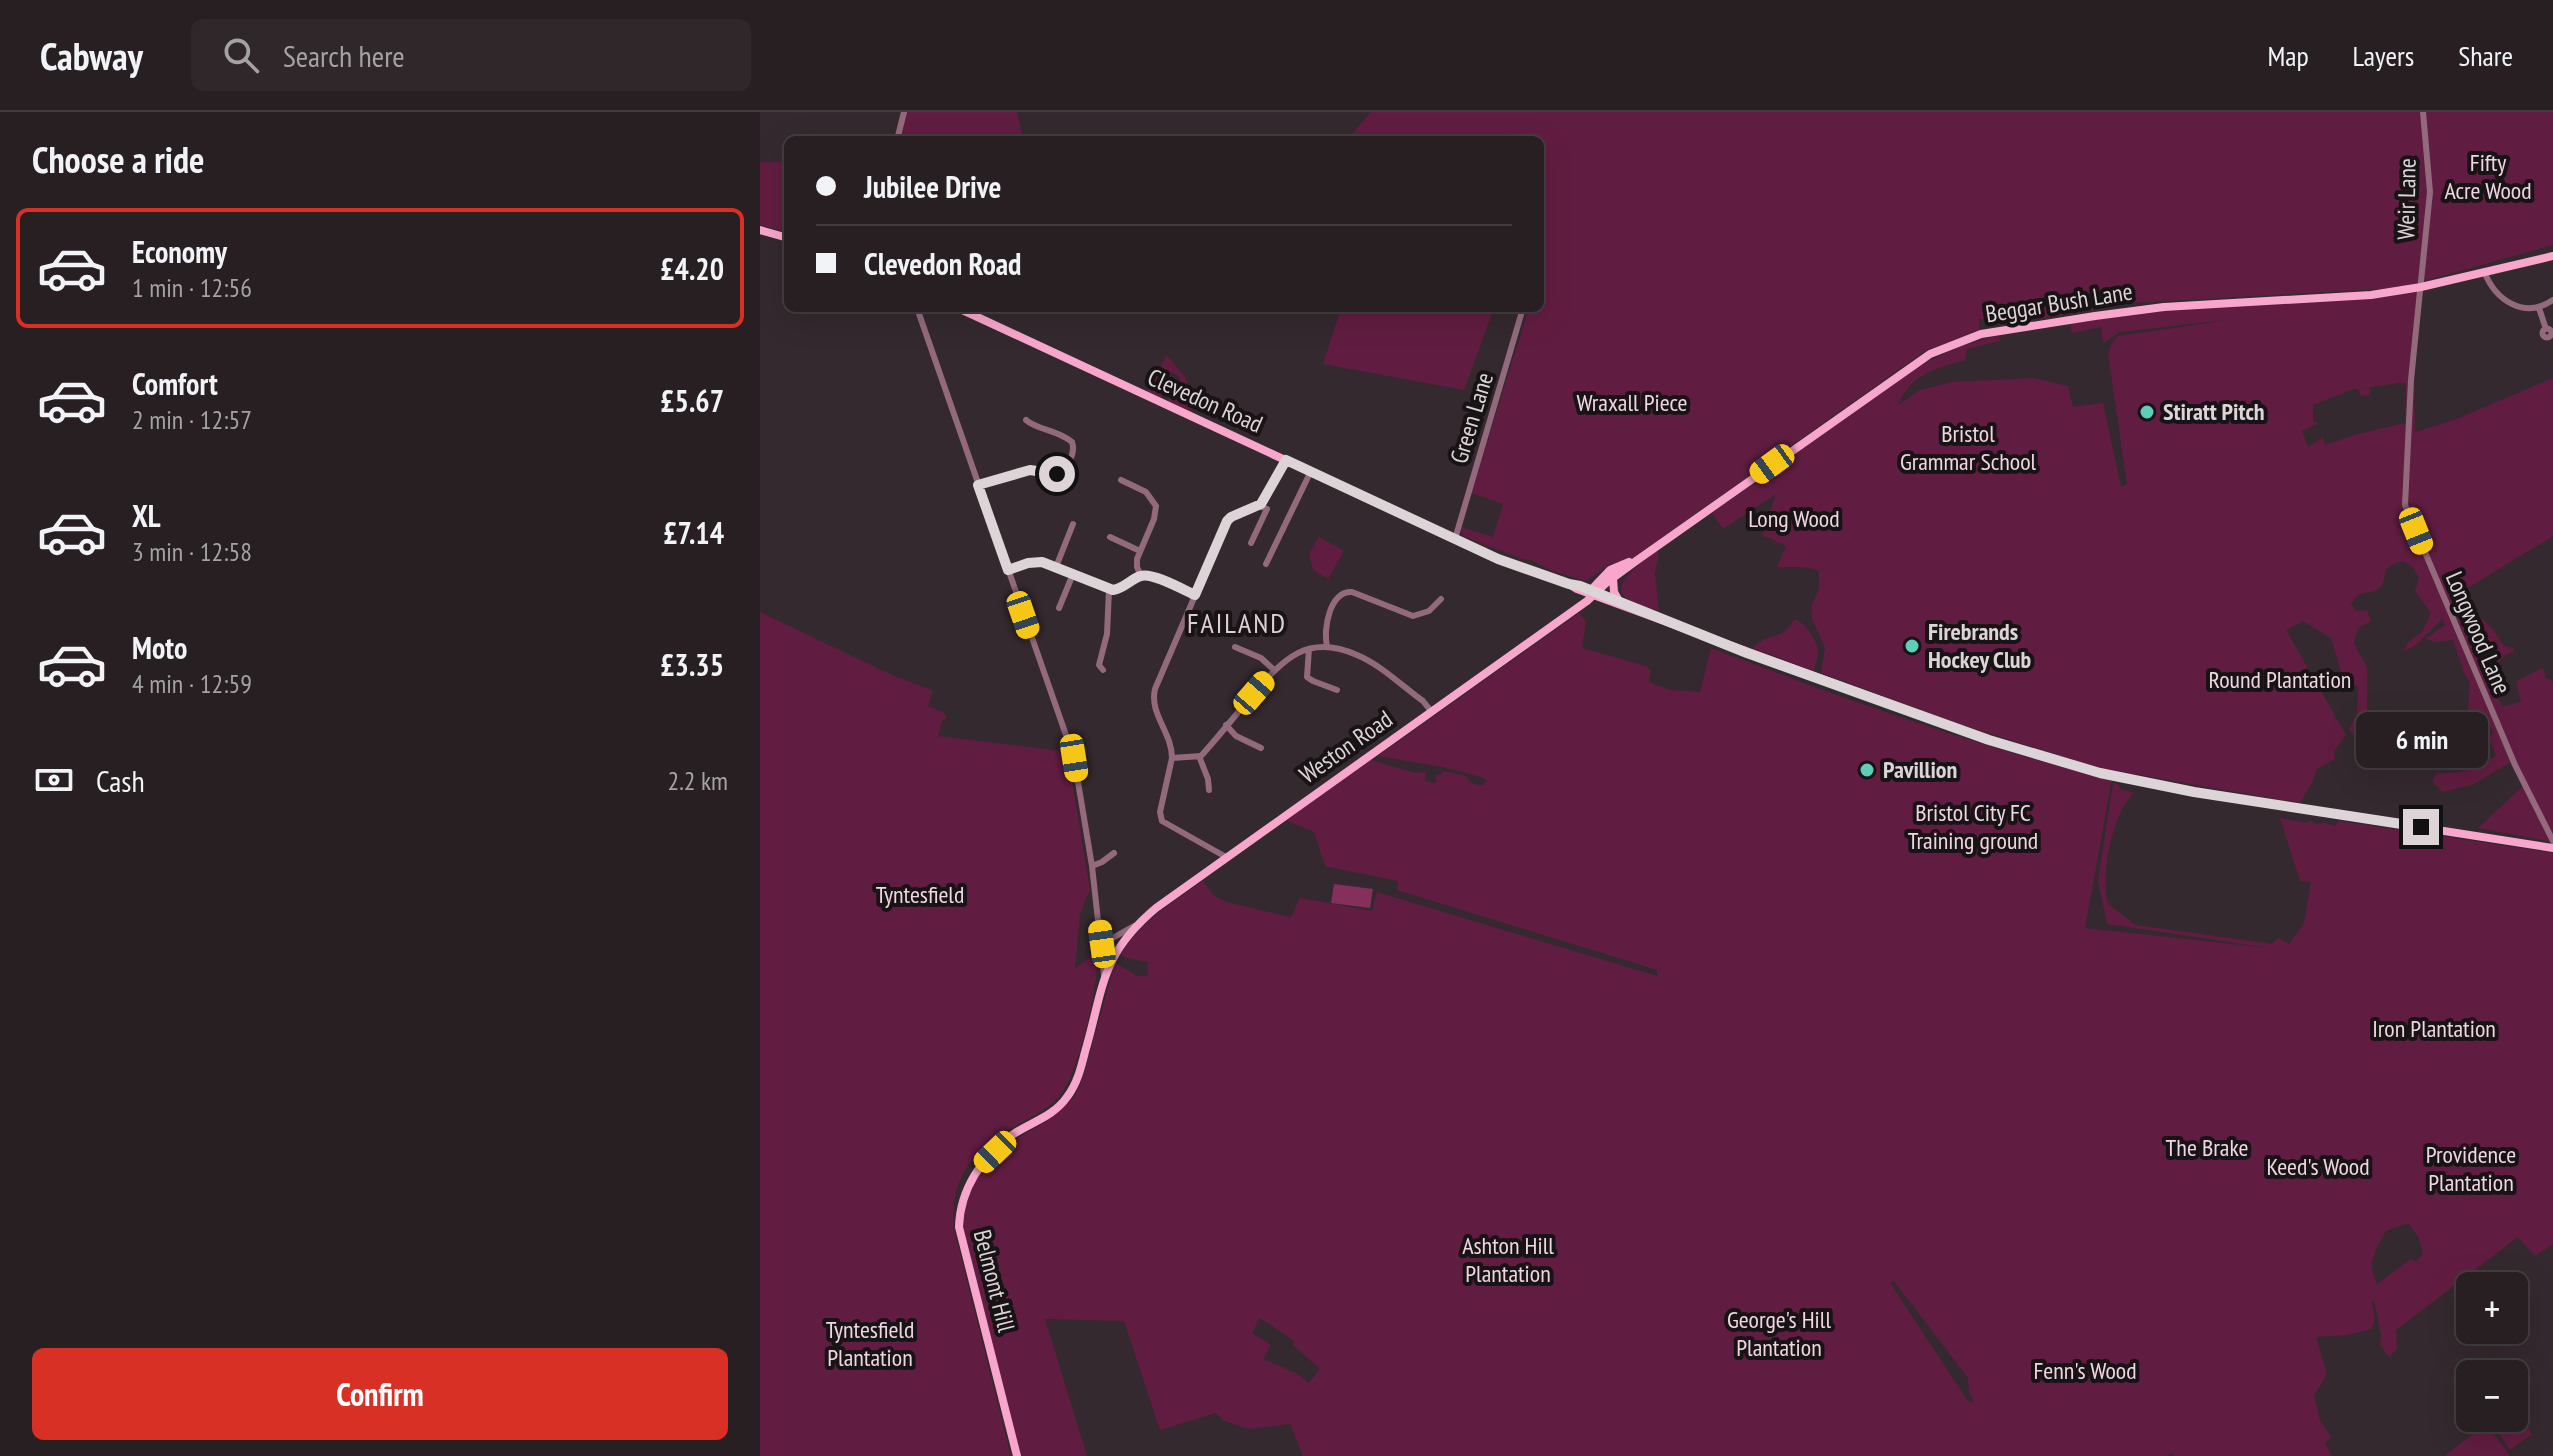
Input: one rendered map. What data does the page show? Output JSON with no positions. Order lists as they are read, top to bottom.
{
  "streets": {
    "main road": [
      "Beggar Bush Lane",
      "Clevedon Road",
      "Weston Road",
      "Belmont Hill"
    ],
    "street": ["Weir Lane", "Green Lane", "Longwood Lane"]
  },
  "crossings": [
    ["Weir Lane", "Beggar Bush Lane"],
    ["Weir Lane", "Longwood Lane"],
    ["Beggar Bush Lane", "Clevedon Road"],
    ["Beggar Bush Lane", "Longwood Lane"],
    ["Beggar Bush Lane", "Weston Road"],
    ["Clevedon Road", "Green Lane"],
    ["Clevedon Road", "Weston Road"],
    ["Weston Road", "Belmont Hill"]
  ],
  "districts": ["FAILAND"],
  "parks": [
    "Fifty Acre Wood",
    "Wraxall Piece",
    "Bristol Grammar School",
    "Long Wood",
    "Round Plantation",
    "Bristol City FC Training ground",
    "Tyntesfield",
    "Iron Plantation",
    "The Brake",
    "Providence Plantation",
    "Keed's Wood",
    "Ashton Hill Plantation",
    "George's Hill Plantation",
    "Tyntesfield Plantation",
    "Fenn's Wood"
  ],
  "places": ["Stiratt Pitch", "Firebrands Hockey Club", "Pavillion"],
  "page": {
    "header": "Cabway",
    "search": "Search here",
    "nav": ["Map", "Layers", "Share"],
    "heading": "Choose a ride",
    "banner": ["Jubilee Drive", "Clevedon Road"],
    "list": [
      {
        "name": "Economy",
        "note": "1 min · 12:56",
        "value": "£4.20"
      },
      {
        "name": "Comfort",
        "note": "2 min · 12:57",
        "value": "£5.67"
      },
      {
        "name": "XL",
        "note": "3 min · 12:58",
        "value": "£7.14"
      },
      {
        "name": "Moto",
        "note": "4 min · 12:59",
        "value": "£3.35"
      }
    ],
    "bubble": "6 min",
    "pay": ["Cash", "2.2 km"],
    "map_buttons": ["+", "−"],
    "buttons": "Confirm"
  }
}
